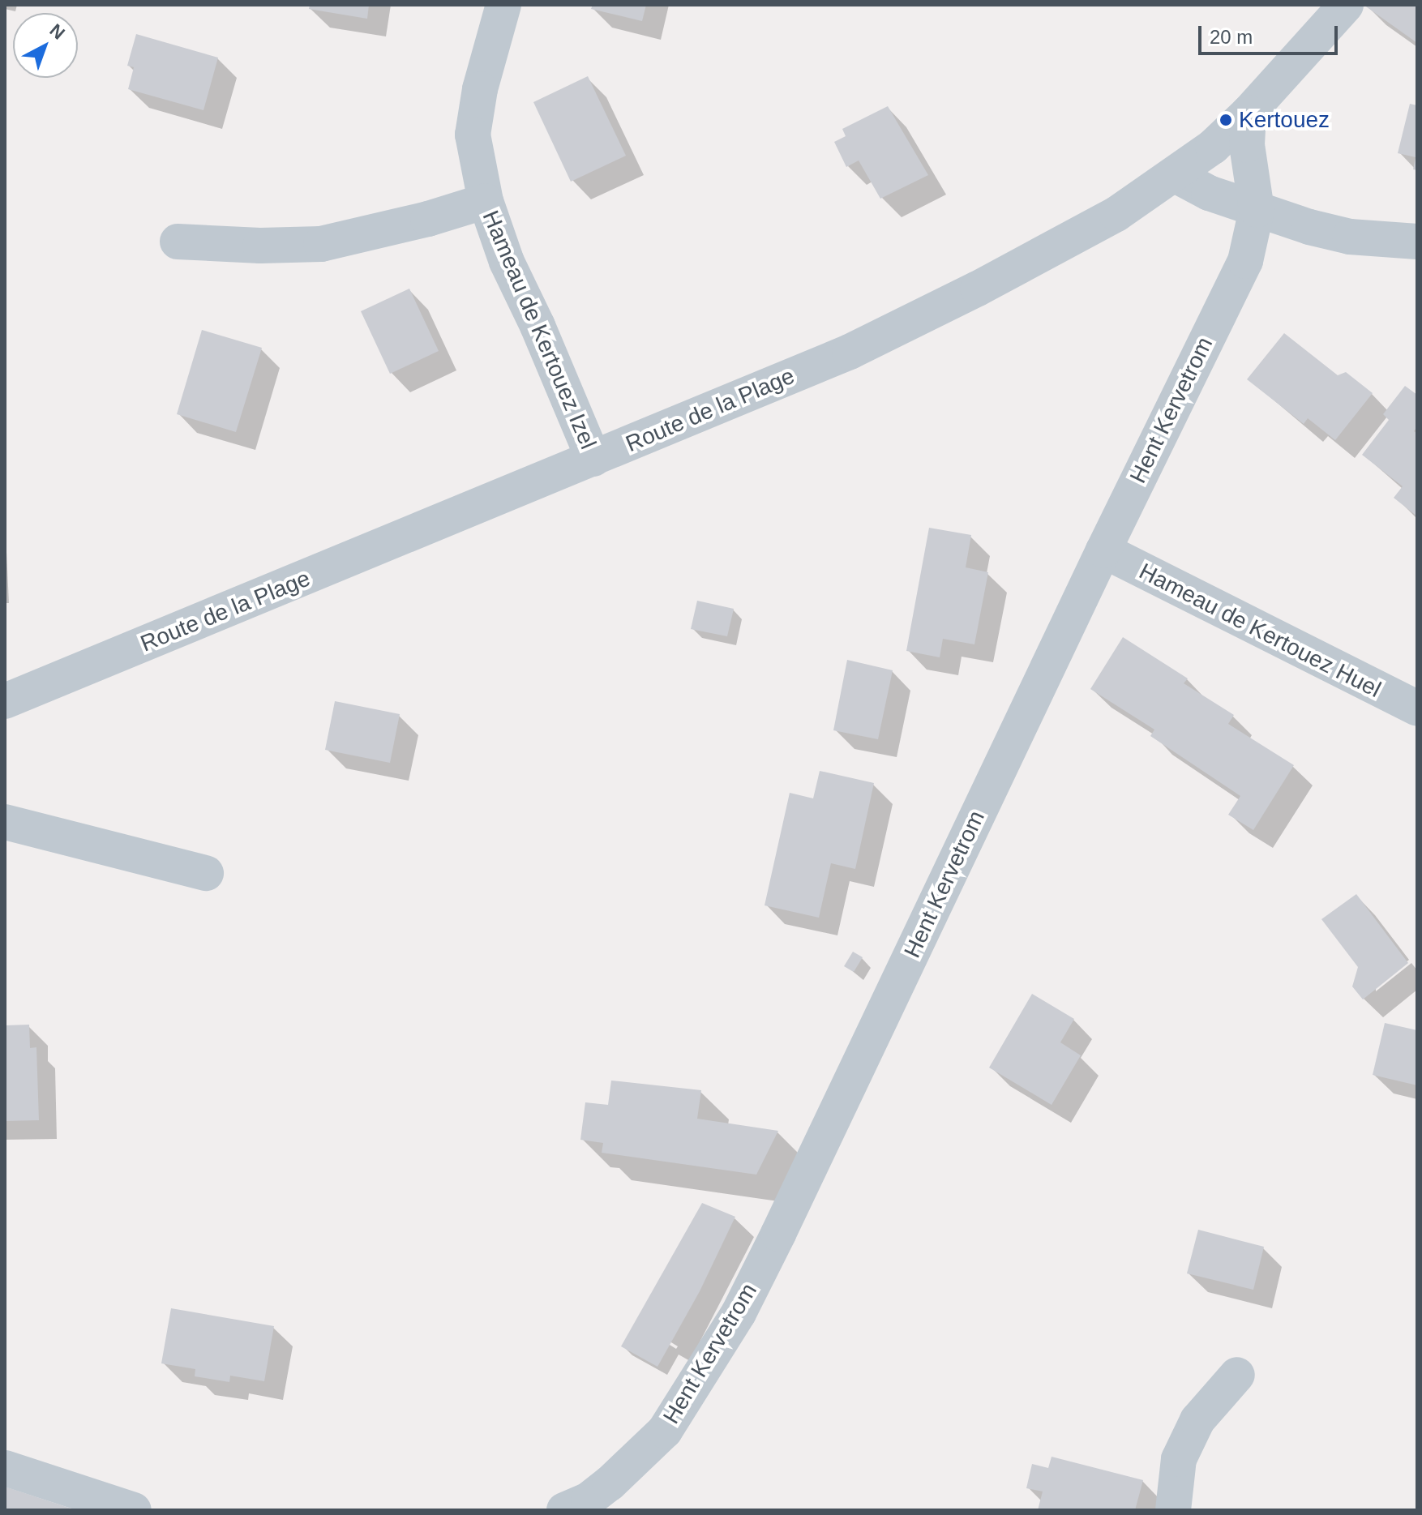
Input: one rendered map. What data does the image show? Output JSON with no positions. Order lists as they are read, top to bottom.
{
  "streets": {
    "street": [
      "Hameau de Kertouez Izel",
      "Route de la Plage",
      "Hent Kervetrom",
      "Hameau de Kertouez Huel"
    ]
  },
  "crossings": [
    ["Hameau de Kertouez Izel", "Route de la Plage"],
    ["Hent Kervetrom", "Hameau de Kertouez Huel"]
  ],
  "places": ["Kertouez"],
  "scale_bar": "20 m",
  "north": "top right"
}
